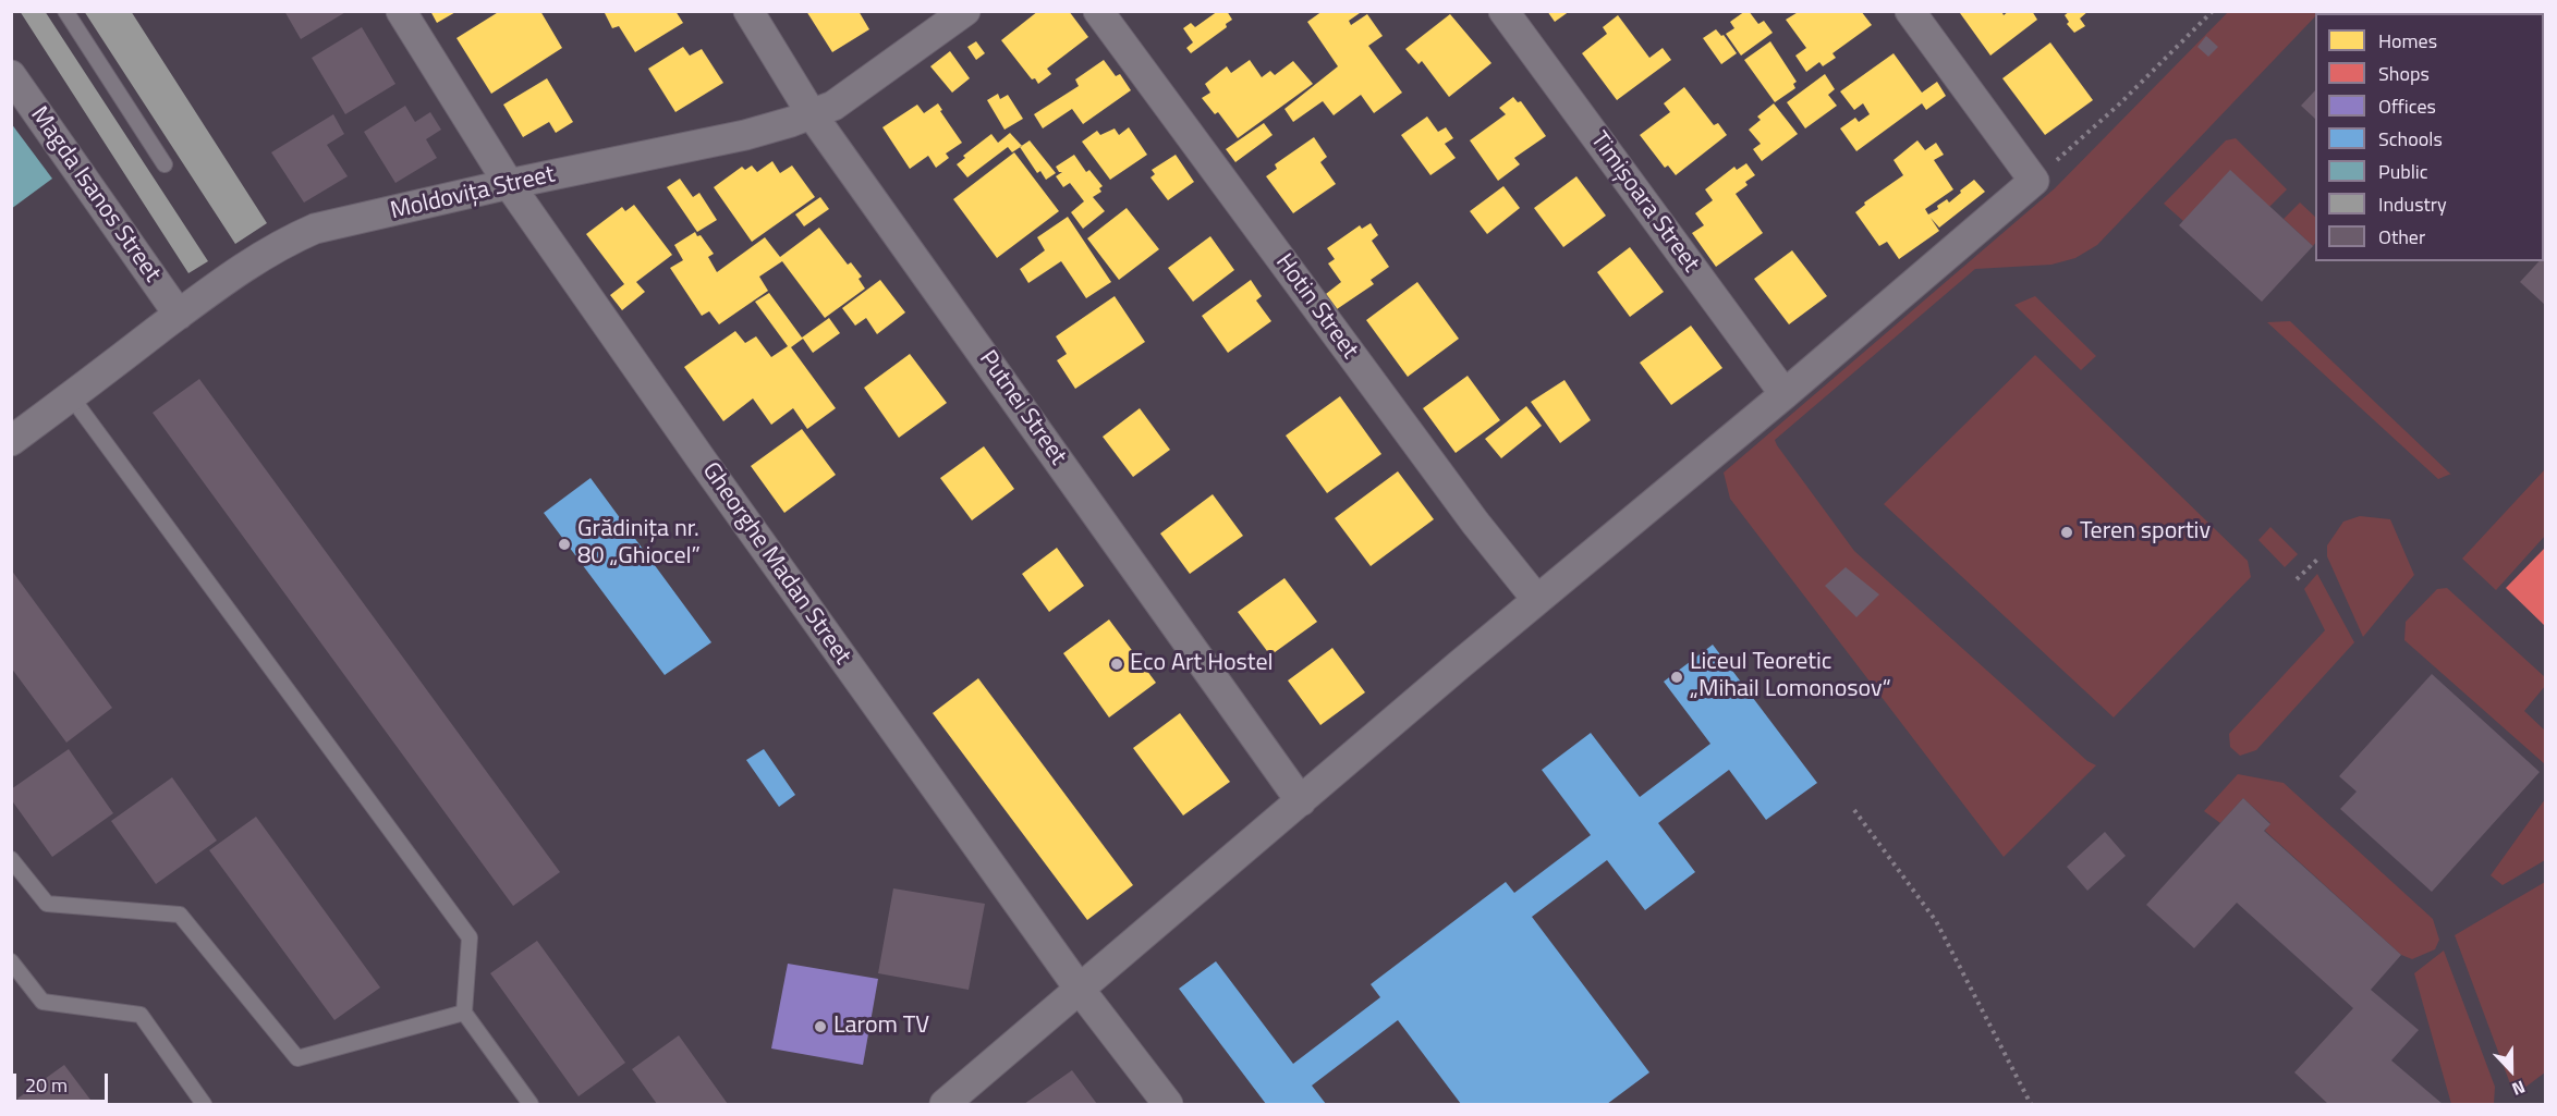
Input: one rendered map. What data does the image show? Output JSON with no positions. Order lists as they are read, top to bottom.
{
  "streets": {
    "street": [
      "Moldovița Street",
      "Magda Isanos Street",
      "Timișoara Street",
      "Hotin Street",
      "Putnei Street",
      "Gheorghe Madan Street"
    ]
  },
  "crossings": [
    ["Moldovița Street", "Magda Isanos Street"],
    ["Moldovița Street", "Putnei Street"],
    ["Moldovița Street", "Gheorghe Madan Street"]
  ],
  "places": [
    "Teren sportiv",
    "Grădinița nr. 80 „Ghiocel”",
    "Eco Art Hostel",
    "Liceul Teoretic „Mihail Lomonosov“",
    "Larom TV"
  ],
  "legend": [
    "Homes",
    "Shops",
    "Offices",
    "Schools",
    "Public",
    "Industry",
    "Other"
  ],
  "scale_bar": "20 m",
  "north": "bottom"
}
